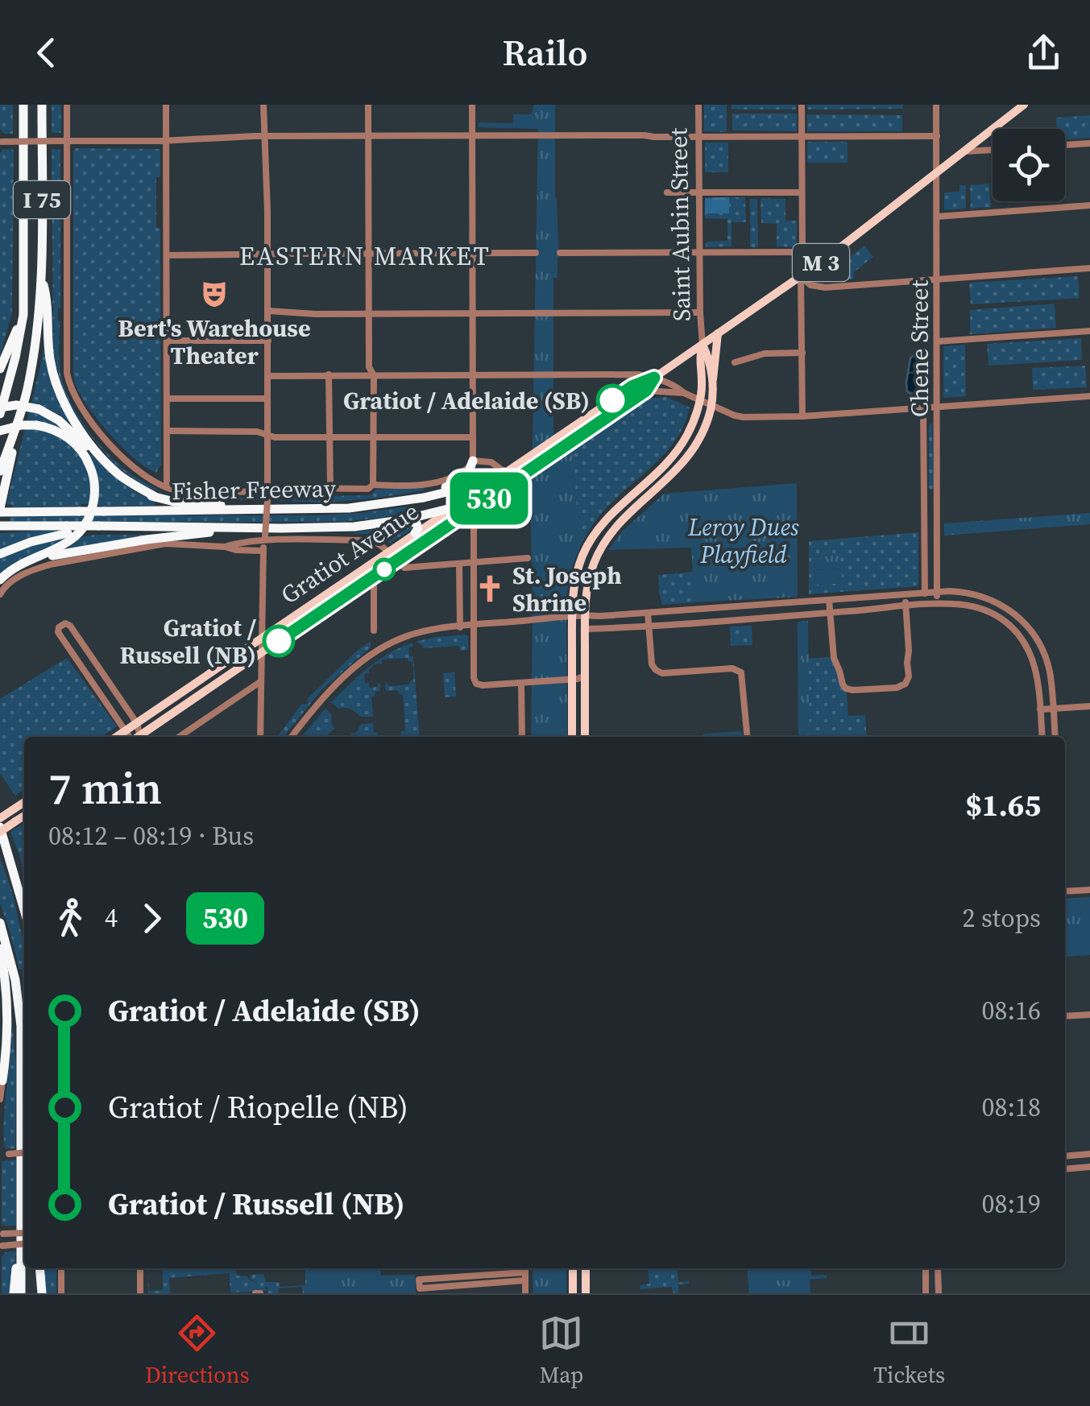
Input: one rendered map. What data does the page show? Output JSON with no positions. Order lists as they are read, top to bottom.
{
  "streets": {
    "highway": ["I 75", "Fisher Freeway"],
    "main road": ["Saint Aubin Street", "M 3", "Gratiot Avenue"],
    "street": ["Chene Street"]
  },
  "crossings": [
    ["I 75", "Fisher Freeway"],
    ["Saint Aubin Street", "Gratiot Avenue"],
    ["Chene Street", "Gratiot Avenue"],
    ["Fisher Freeway", "Gratiot Avenue"]
  ],
  "districts": ["EASTERN MARKET"],
  "parks": ["Leroy Dues Playfield"],
  "places": {
    "theatre": ["Bert's Warehouse Theater"],
    "other": ["Gratiot / Adelaide (SB)", "Gratiot / Russell (NB)"],
    "church": ["St. Joseph Shrine"]
  },
  "lines": ["bus line 530"],
  "page": {
    "header": "Railo",
    "on_map": "530",
    "heading": ["7 min", "08:12 – 08:19 · Bus", "$1.65"],
    "legs": ["4", "530", "2 stops"],
    "list": [
      {
        "name": "Gratiot / Adelaide (SB)",
        "value": "08:16"
      },
      {
        "name": "Gratiot / Riopelle (NB)",
        "value": "08:18"
      },
      {
        "name": "Gratiot / Russell (NB)",
        "value": "08:19"
      }
    ],
    "tabs": ["Directions", "Map", "Tickets"]
  }
}
